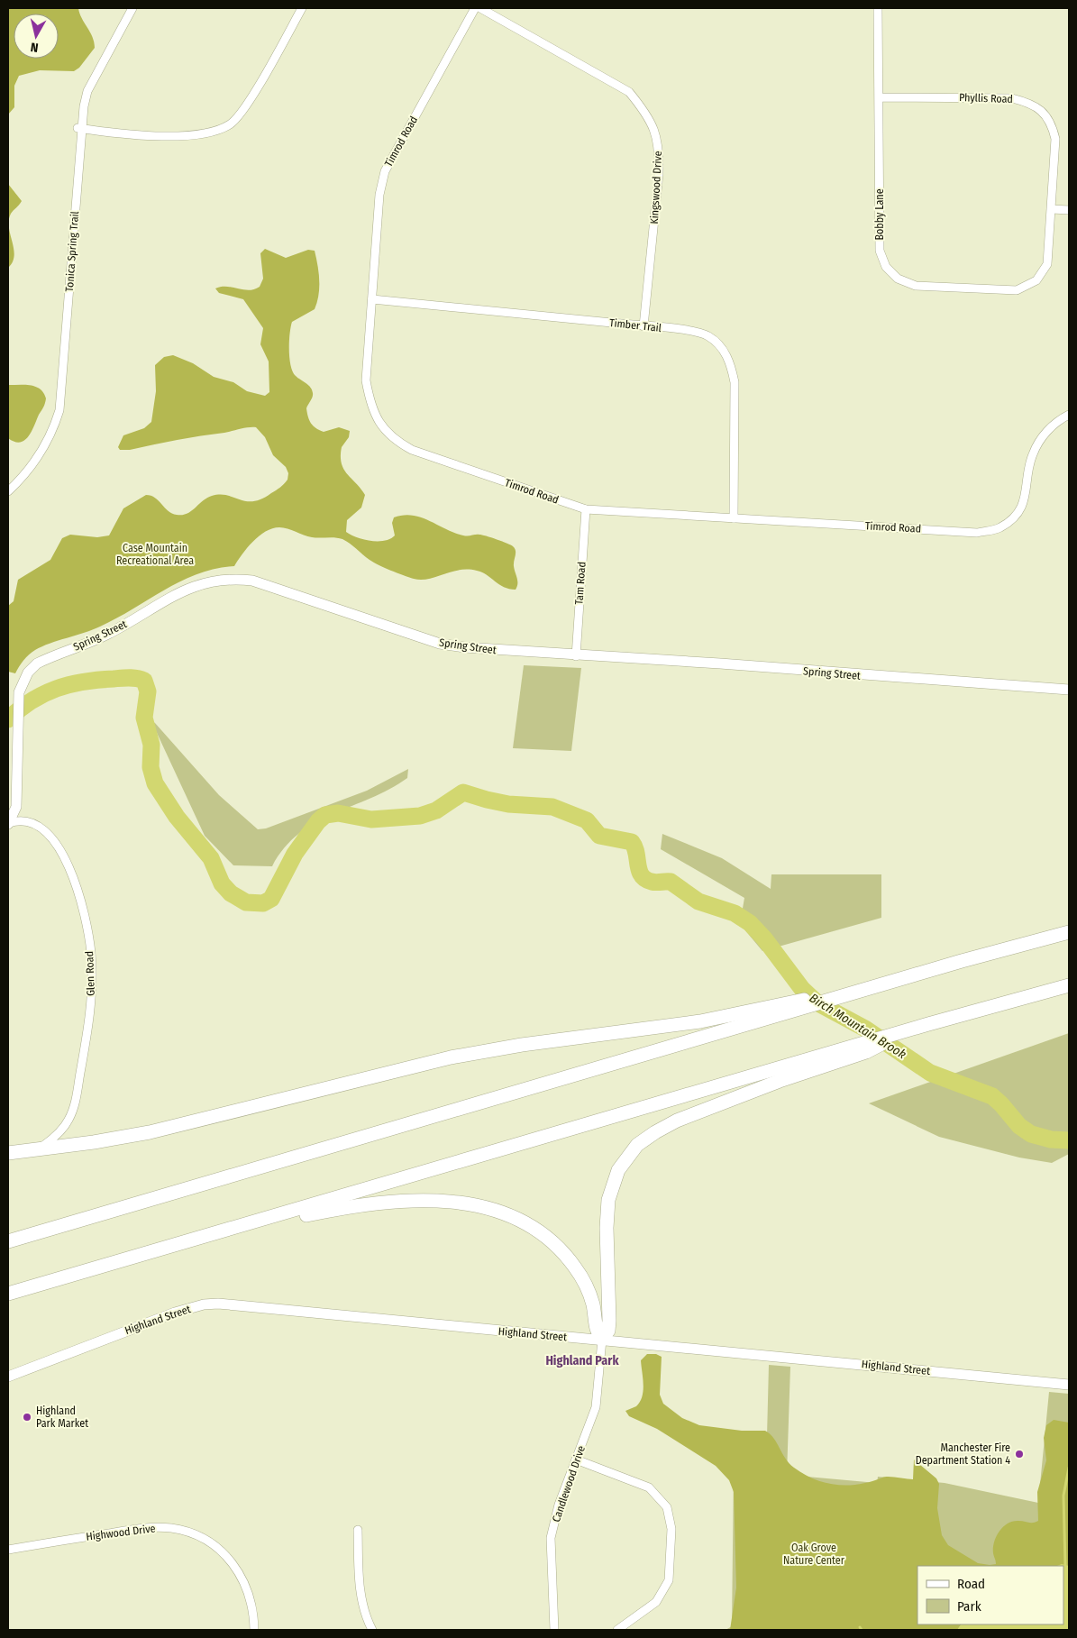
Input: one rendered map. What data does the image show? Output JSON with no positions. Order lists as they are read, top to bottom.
{
  "streets": {
    "street": [
      "Phyllis Road",
      "Timrod Road",
      "Kingswood Drive",
      "Bobby Lane",
      "Tonica Spring Trail",
      "Timber Trail",
      "Tam Road",
      "Spring Street",
      "Glen Road",
      "Highland Street",
      "Candlewood Drive",
      "Highwood Drive"
    ]
  },
  "crossings": [
    ["Phyllis Road", "Bobby Lane"],
    ["Timrod Road", "Timber Trail"],
    ["Timrod Road", "Tam Road"],
    ["Kingswood Drive", "Timber Trail"],
    ["Tam Road", "Spring Street"],
    ["Spring Street", "Glen Road"],
    ["Highland Street", "Candlewood Drive"]
  ],
  "districts": ["Highland Park"],
  "water": ["Birch Mountain Brook"],
  "parks": ["Case Mountain Recreational Area", "Oak Grove Nature Center"],
  "places": ["Highland Park Market", "Manchester Fire Department Station 4"],
  "legend": ["Road", "Park"],
  "north": "bottom"
}
